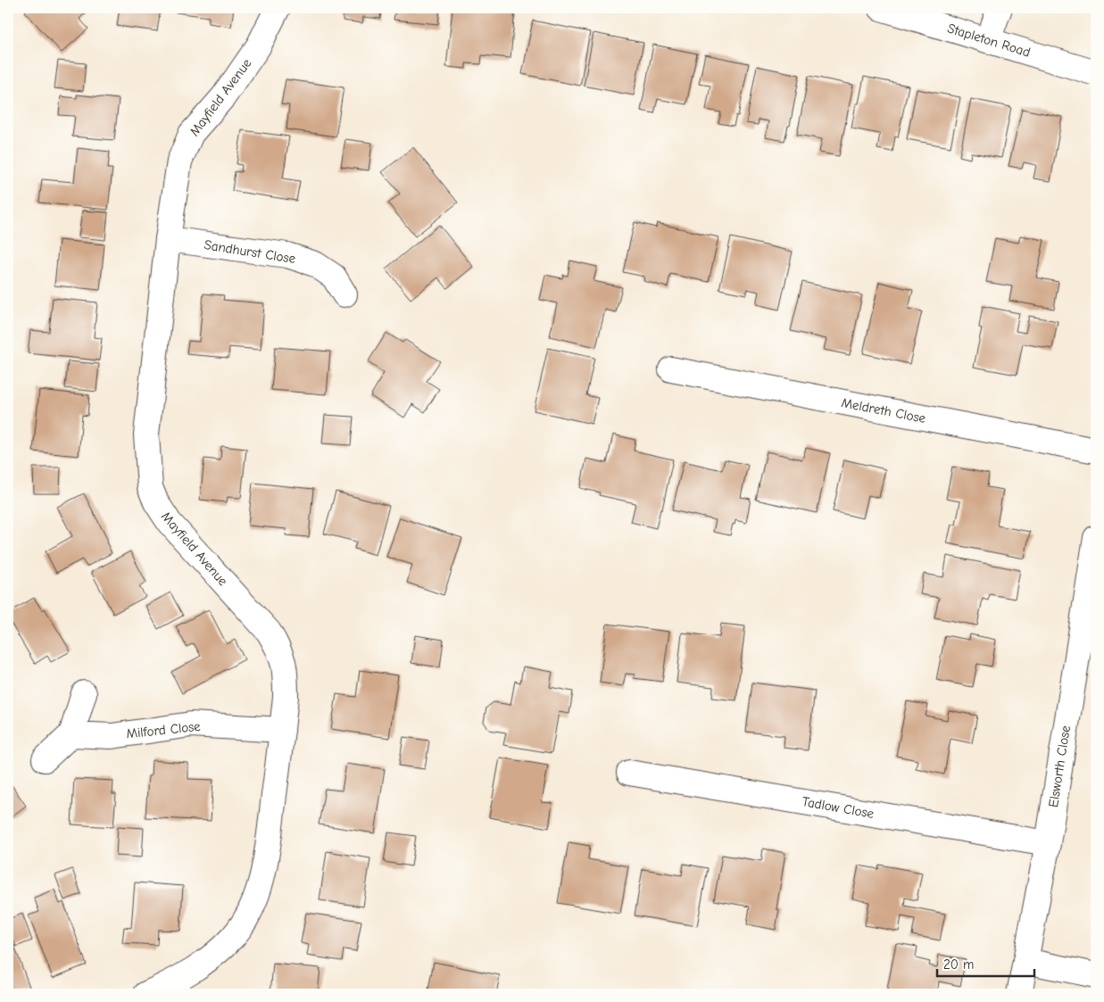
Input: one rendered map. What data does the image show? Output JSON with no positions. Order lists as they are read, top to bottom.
{
  "streets": {
    "street": [
      "Stapleton Road",
      "Mayfield Avenue",
      "Sandhurst Close",
      "Meldreth Close",
      "Milford Close",
      "Elsworth Close",
      "Tadlow Close"
    ]
  },
  "crossings": [
    ["Mayfield Avenue", "Sandhurst Close"],
    ["Mayfield Avenue", "Milford Close"],
    ["Elsworth Close", "Tadlow Close"]
  ],
  "scale_bar": "20 m"
}
